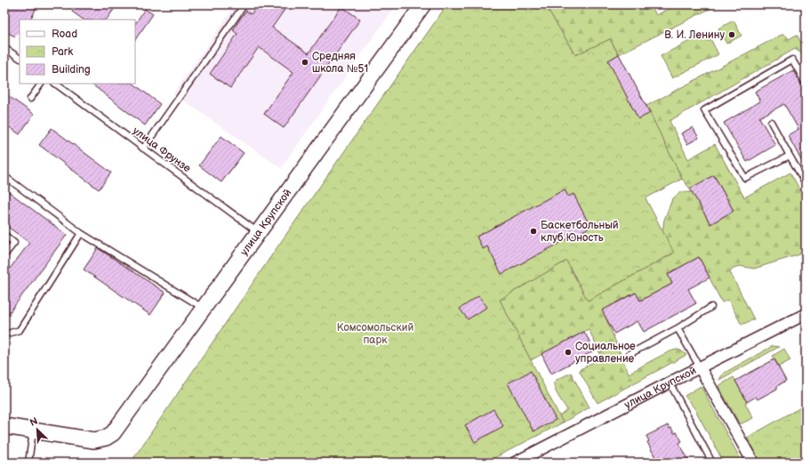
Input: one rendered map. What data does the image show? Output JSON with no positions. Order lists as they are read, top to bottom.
{
  "streets": {
    "main road": ["улица Крупской"],
    "lane": ["улица Фрунзе"]
  },
  "crossings": [
    ["улица Фрунзе", "улица Крупской"]
  ],
  "parks": ["Комсомольский парк"],
  "places": [
    "В. И. Ленину",
    "Средняя школа №51",
    "Баскетбольный клуб Юность",
    "Социальное управление"
  ],
  "legend": ["Road", "Park", "Building"],
  "north": "top left"
}
